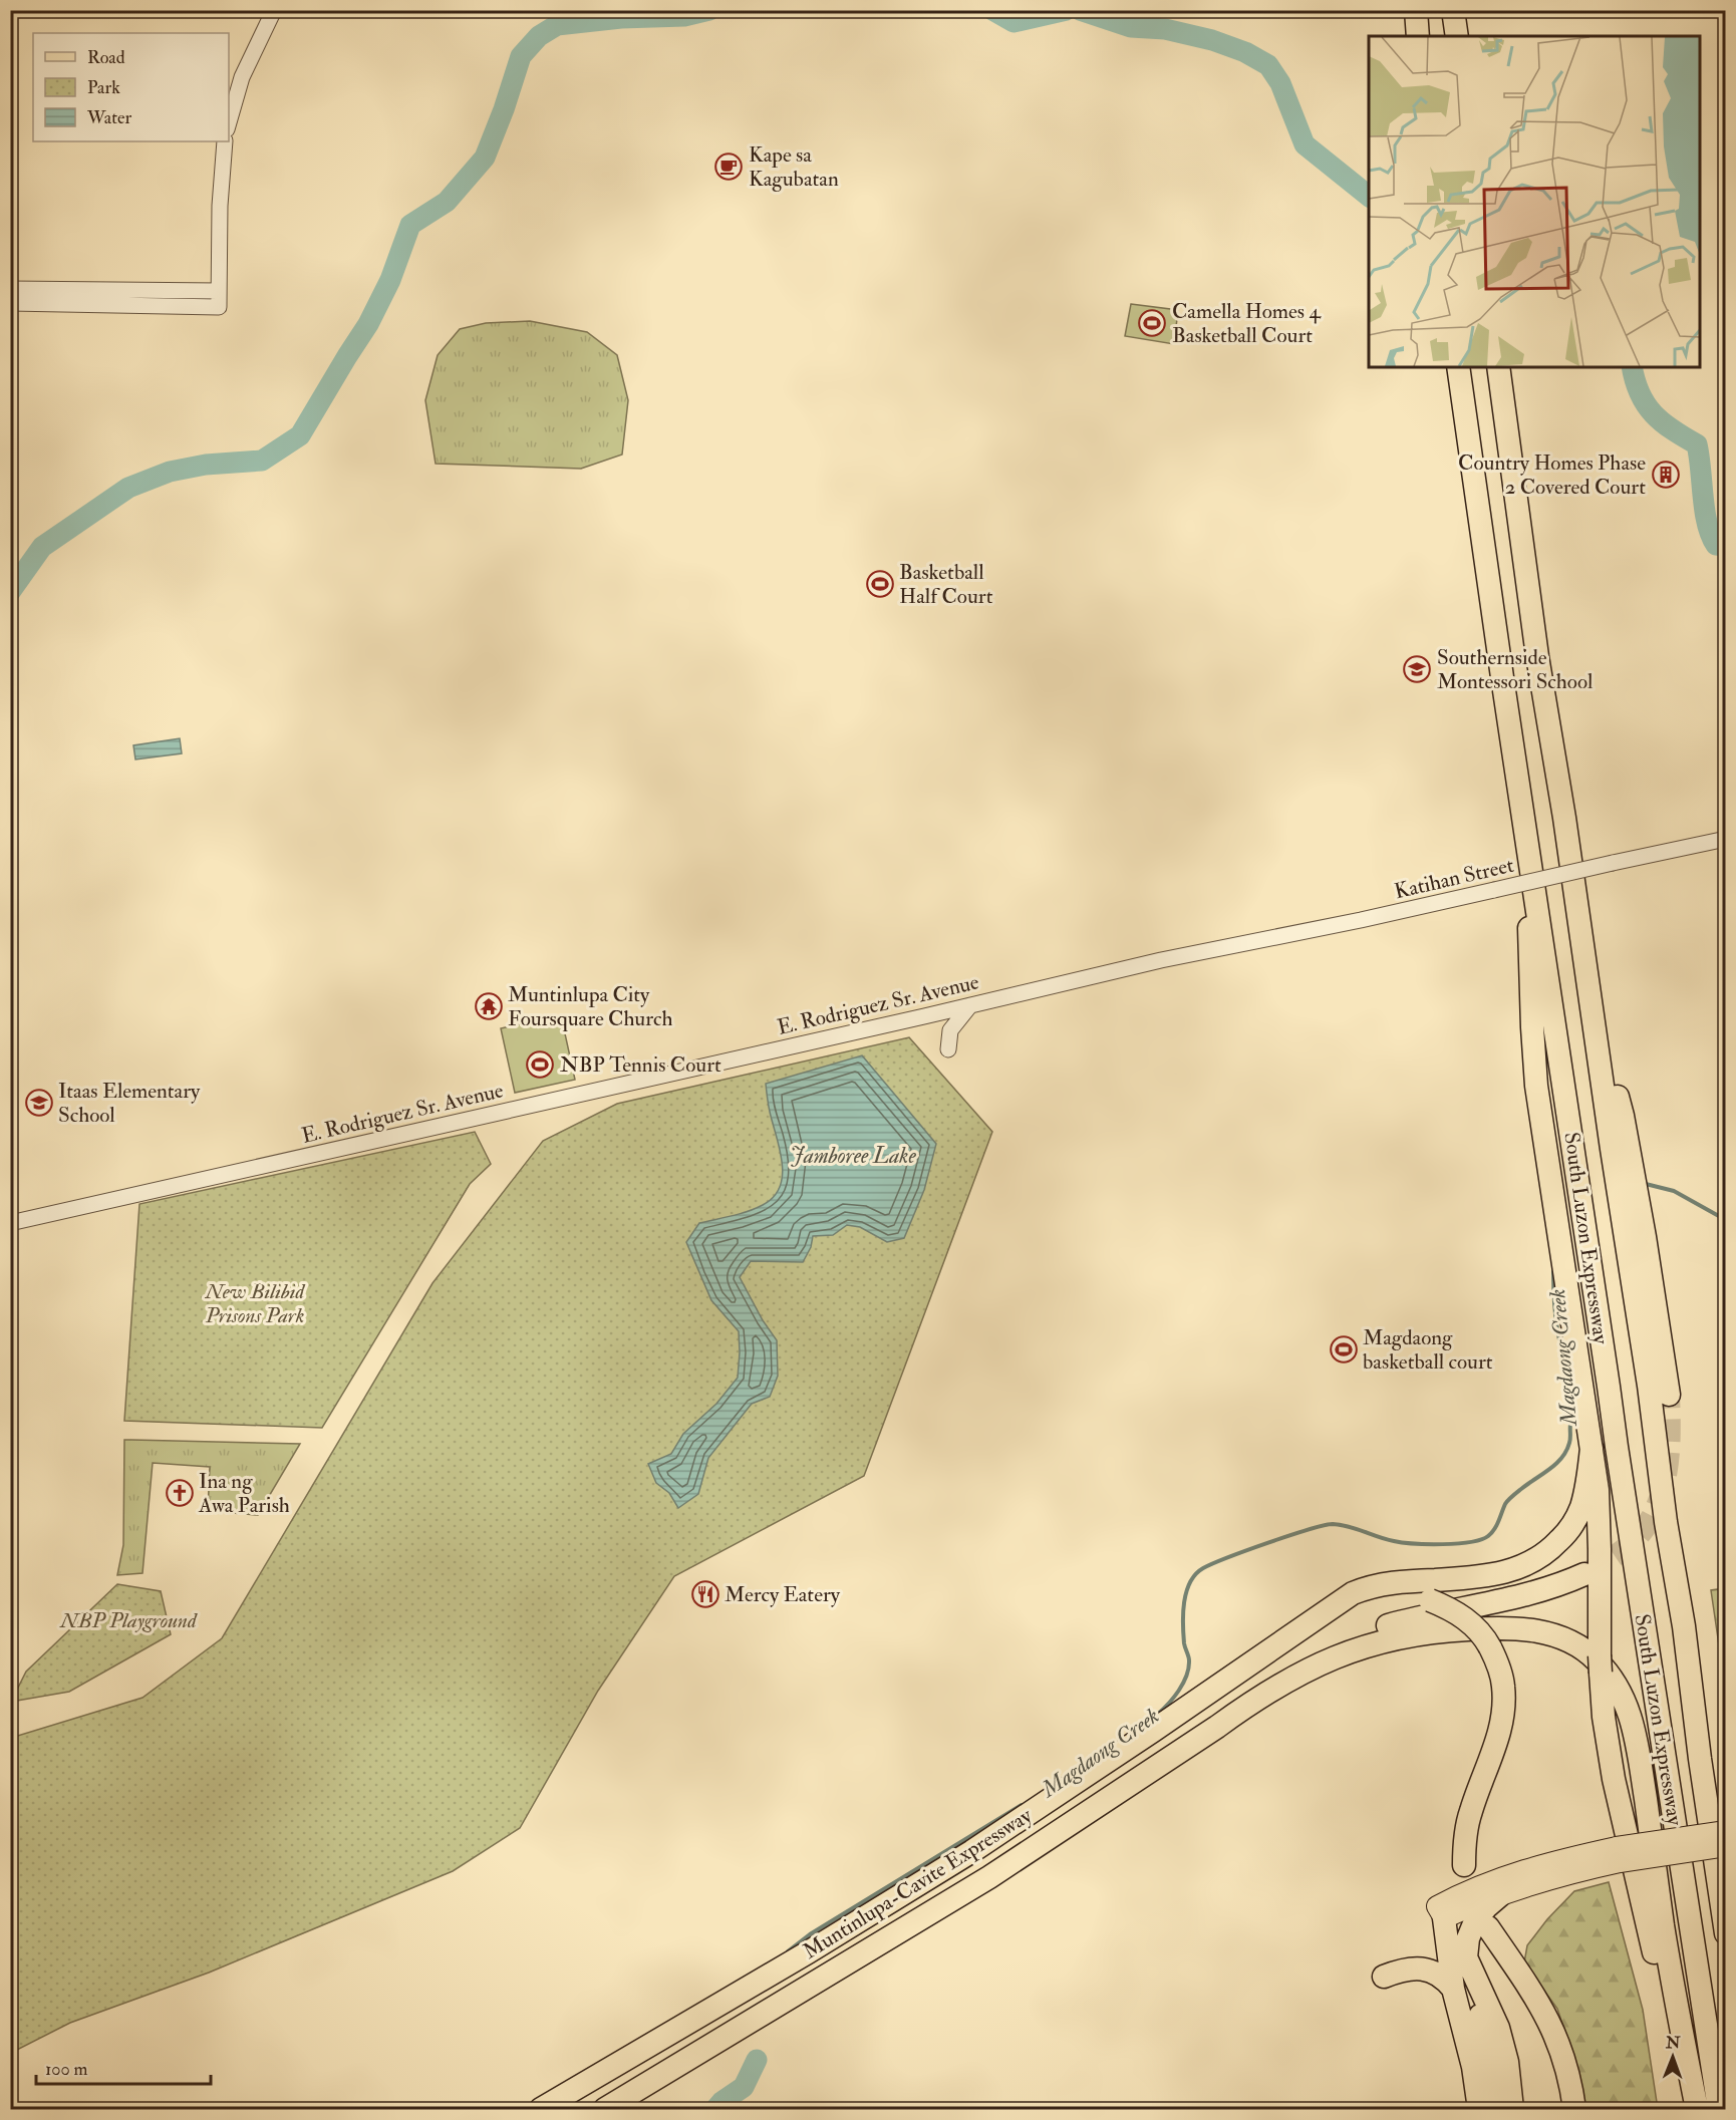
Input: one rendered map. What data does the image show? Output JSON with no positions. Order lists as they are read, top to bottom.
{
  "streets": {
    "highway": ["South Luzon Expressway", "Muntinlupa-Cavite Expressway"],
    "street": ["Katihan Street", "E. Rodriguez Sr. Avenue"]
  },
  "crossings": [
    ["Katihan Street", "E. Rodriguez Sr. Avenue"]
  ],
  "water": ["Jamboree Lake", "Magdaong Creek"],
  "parks": ["New Bilibid Prisons Park", "NBP Playground"],
  "places": {
    "cafe": ["Kape sa Kagubatan"],
    "sports": [
      "Camella Homes 4 Basketball Court",
      "Basketball Half Court",
      "NBP Tennis Court",
      "Magdaong basketball court"
    ],
    "building": ["Country Homes Phase 2 Covered Court"],
    "school or university": ["Southernside Montessori School", "Itaas Elementary School"],
    "temple": ["Muntinlupa City Foursquare Church"],
    "church": ["Ina ng Awa Parish"],
    "restaurant": ["Mercy Eatery"]
  },
  "legend": ["Road", "Park", "Water"],
  "scale_bar": "100 m",
  "north": "top"
}
